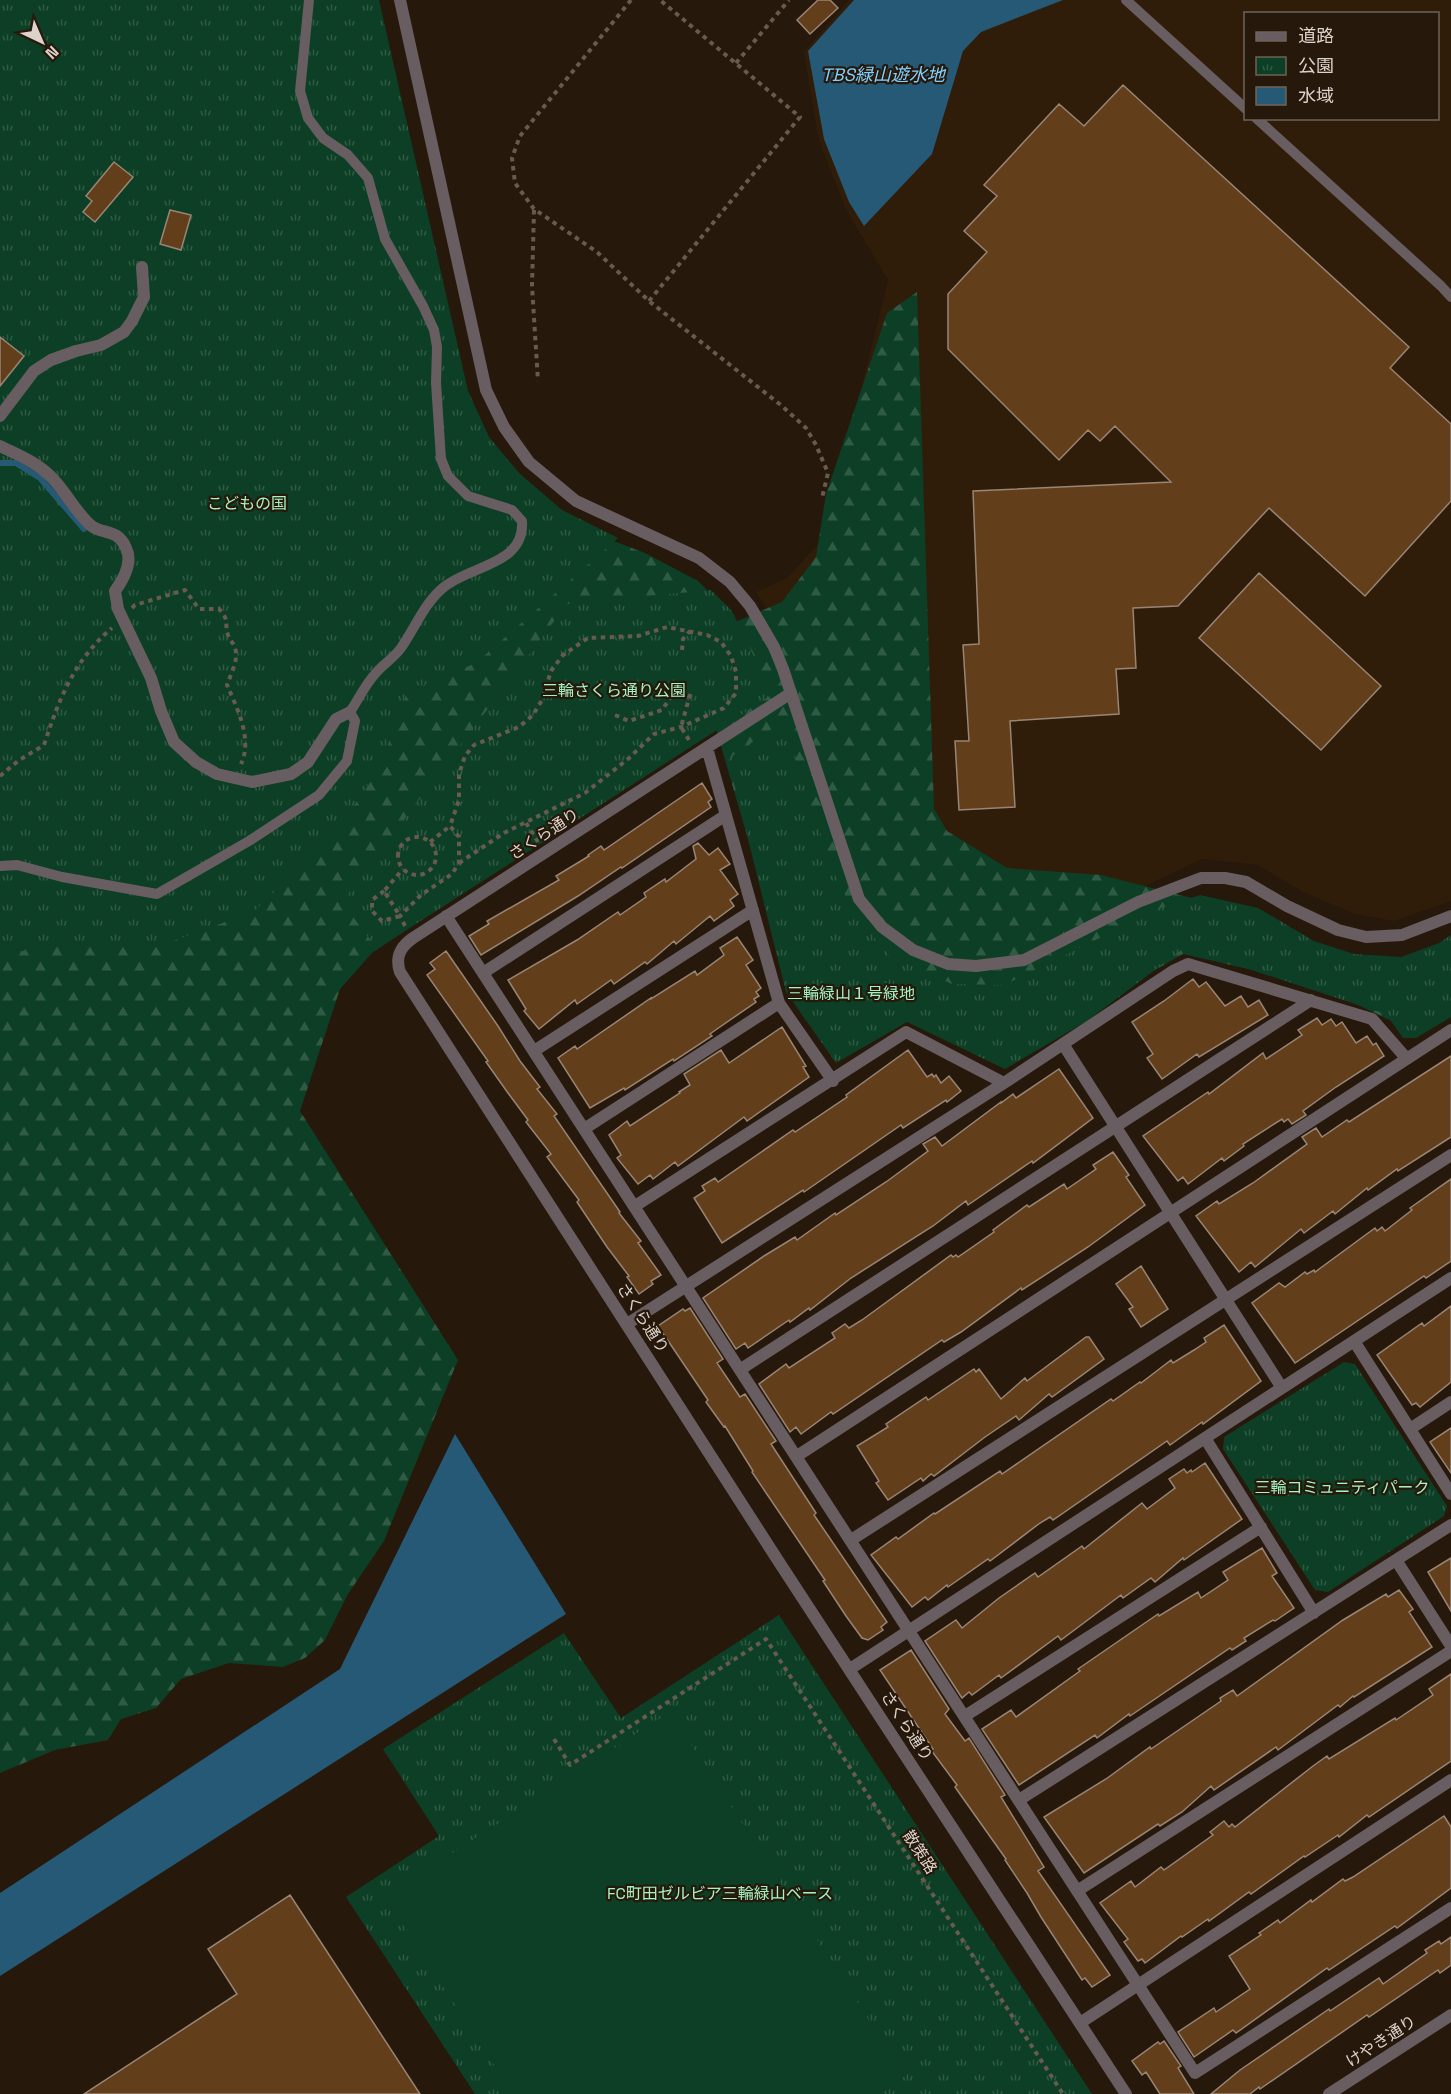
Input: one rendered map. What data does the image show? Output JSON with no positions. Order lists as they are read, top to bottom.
{
  "streets": {
    "street": ["さくら通り", "けやき通り"],
    "path": ["散策路"]
  },
  "water": ["TBS緑山遊水地"],
  "parks": [
    "こどもの国",
    "三輪さくら通り公園",
    "三輪緑山１号緑地",
    "三輪コミュニティパーク",
    "FC町田ゼルビア三輪緑山ベース"
  ],
  "legend": ["道路", "公園", "水域"],
  "north": "bottom right"
}
